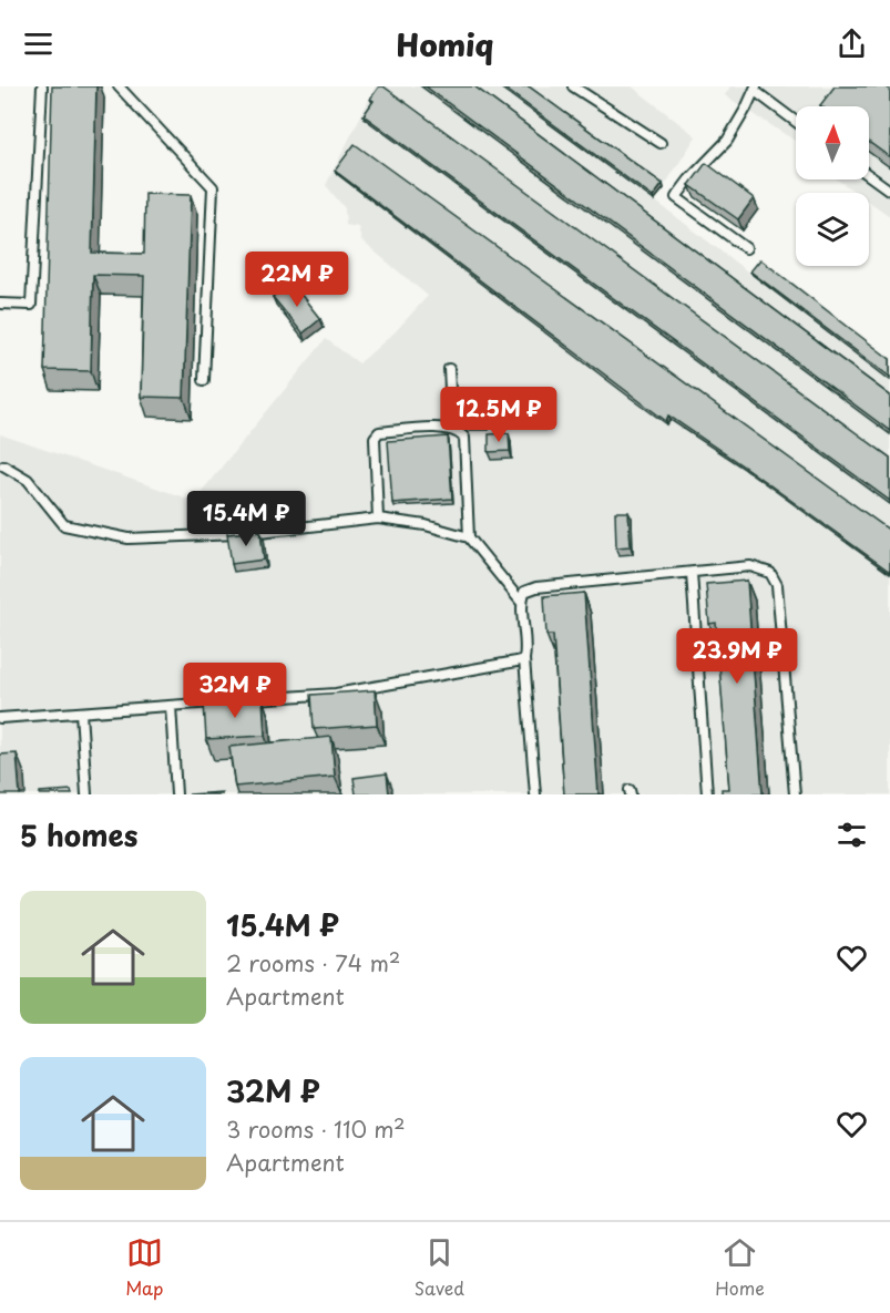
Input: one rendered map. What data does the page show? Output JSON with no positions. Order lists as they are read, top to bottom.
{
  "north": "top",
  "page": {
    "header": "Homiq",
    "price": [
      "22M ₽",
      "12.5M ₽",
      "15.4M ₽",
      "23.9M ₽",
      "32M ₽"
    ],
    "heading": "5 homes",
    "list": [
      {
        "name": "15.4M ₽",
        "note": "2 rooms · 74 m² · Apartment"
      },
      {
        "name": "32M ₽",
        "note": "3 rooms · 110 m² · Apartment"
      }
    ],
    "tabs": ["Map", "Saved", "Home"]
  }
}
